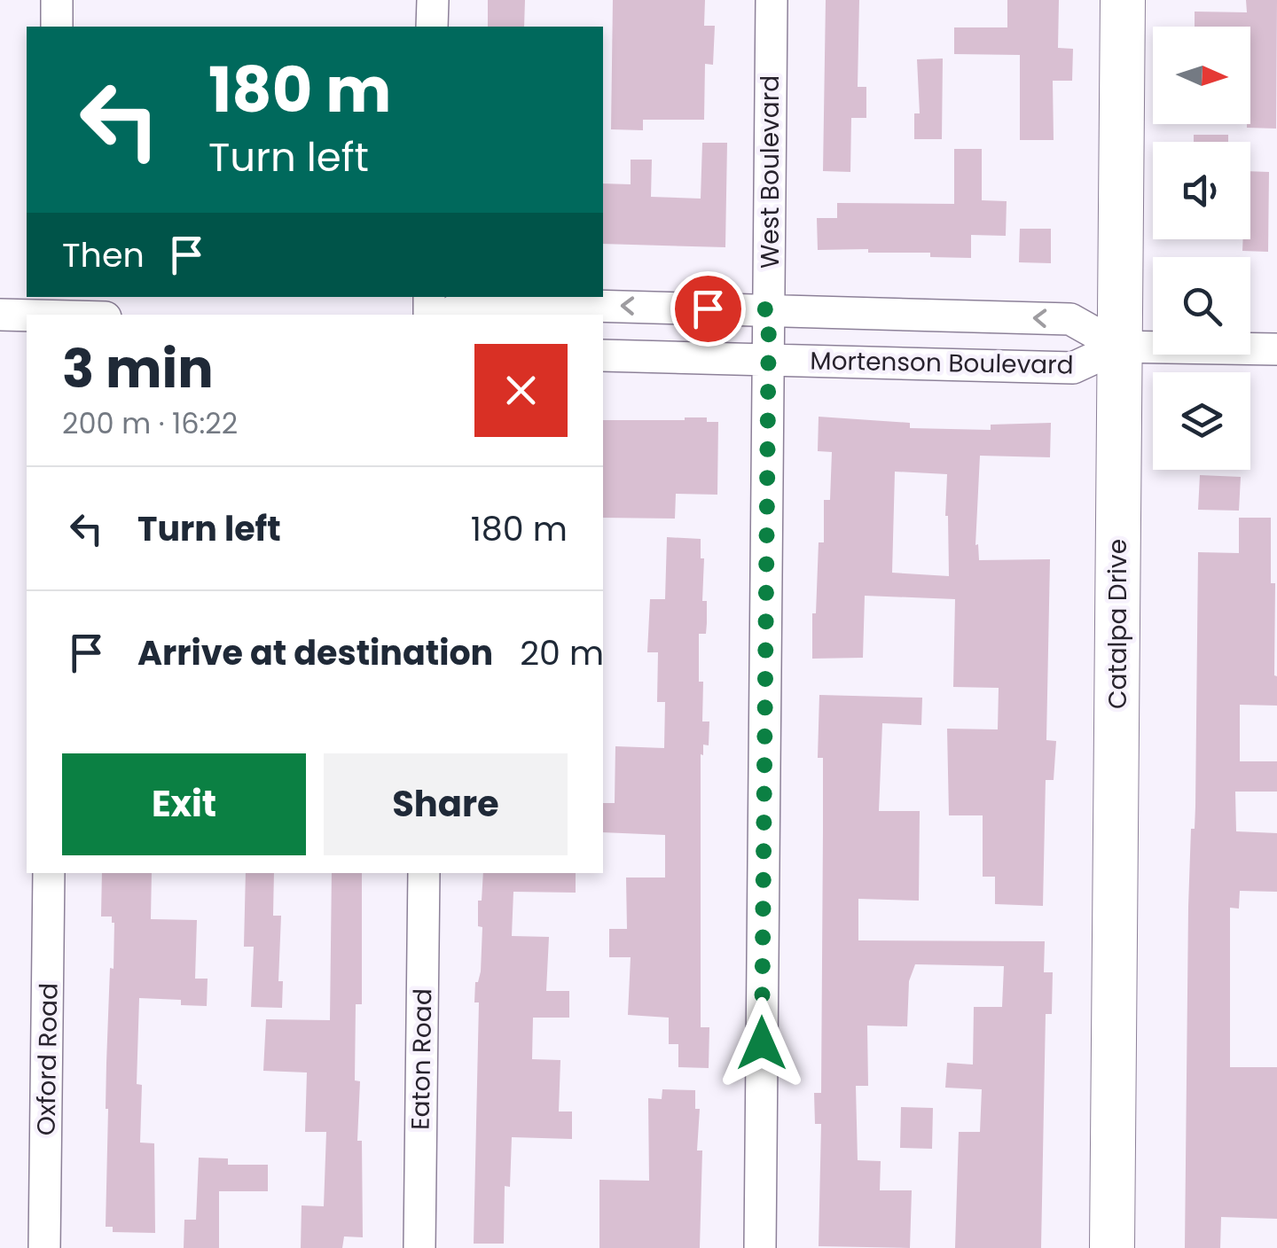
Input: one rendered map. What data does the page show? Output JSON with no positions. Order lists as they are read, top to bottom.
{
  "streets": {
    "street": [
      "West Boulevard",
      "Mortenson Boulevard",
      "Catalpa Drive",
      "Oxford Road",
      "Eaton Road"
    ]
  },
  "crossings": [
    ["West Boulevard", "Mortenson Boulevard"],
    ["Mortenson Boulevard", "Catalpa Drive"]
  ],
  "north": "right",
  "page": {
    "turn": ["180 m", "Turn left"],
    "then": "Then",
    "heading": ["3 min", "200 m · 16:22"],
    "list": [
      {
        "name": "Turn left",
        "value": "180 m"
      },
      {
        "name": "Arrive at destination",
        "value": "20 m"
      }
    ],
    "buttons": ["Exit", "Share"]
  }
}
